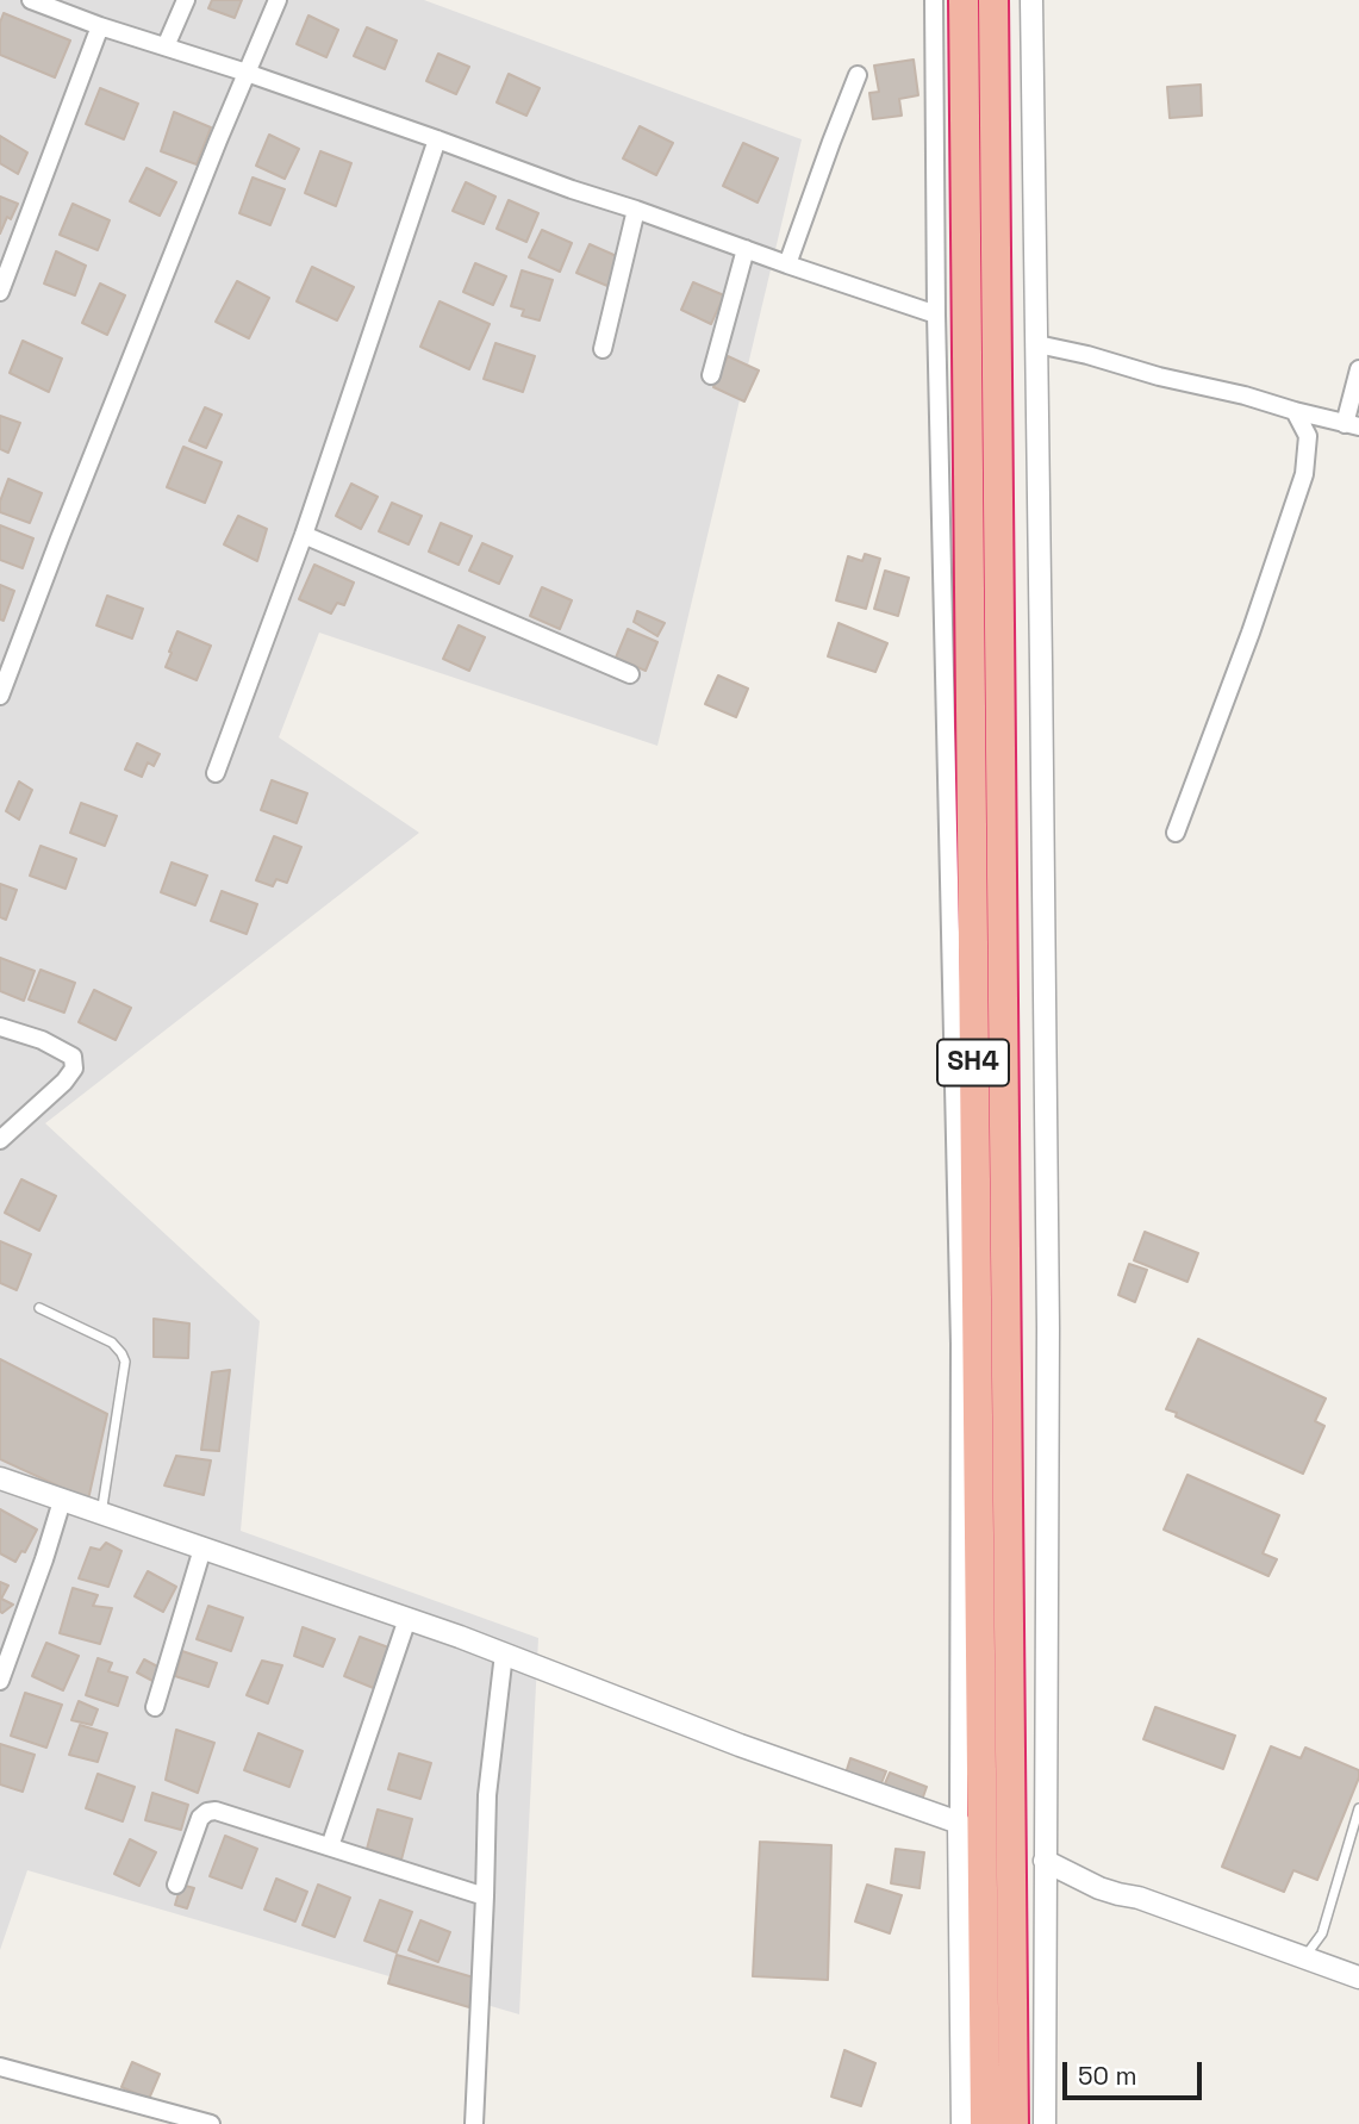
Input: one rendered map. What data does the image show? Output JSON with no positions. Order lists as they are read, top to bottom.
{
  "streets": {
    "highway": ["SH4"]
  },
  "scale_bar": "50 m"
}
